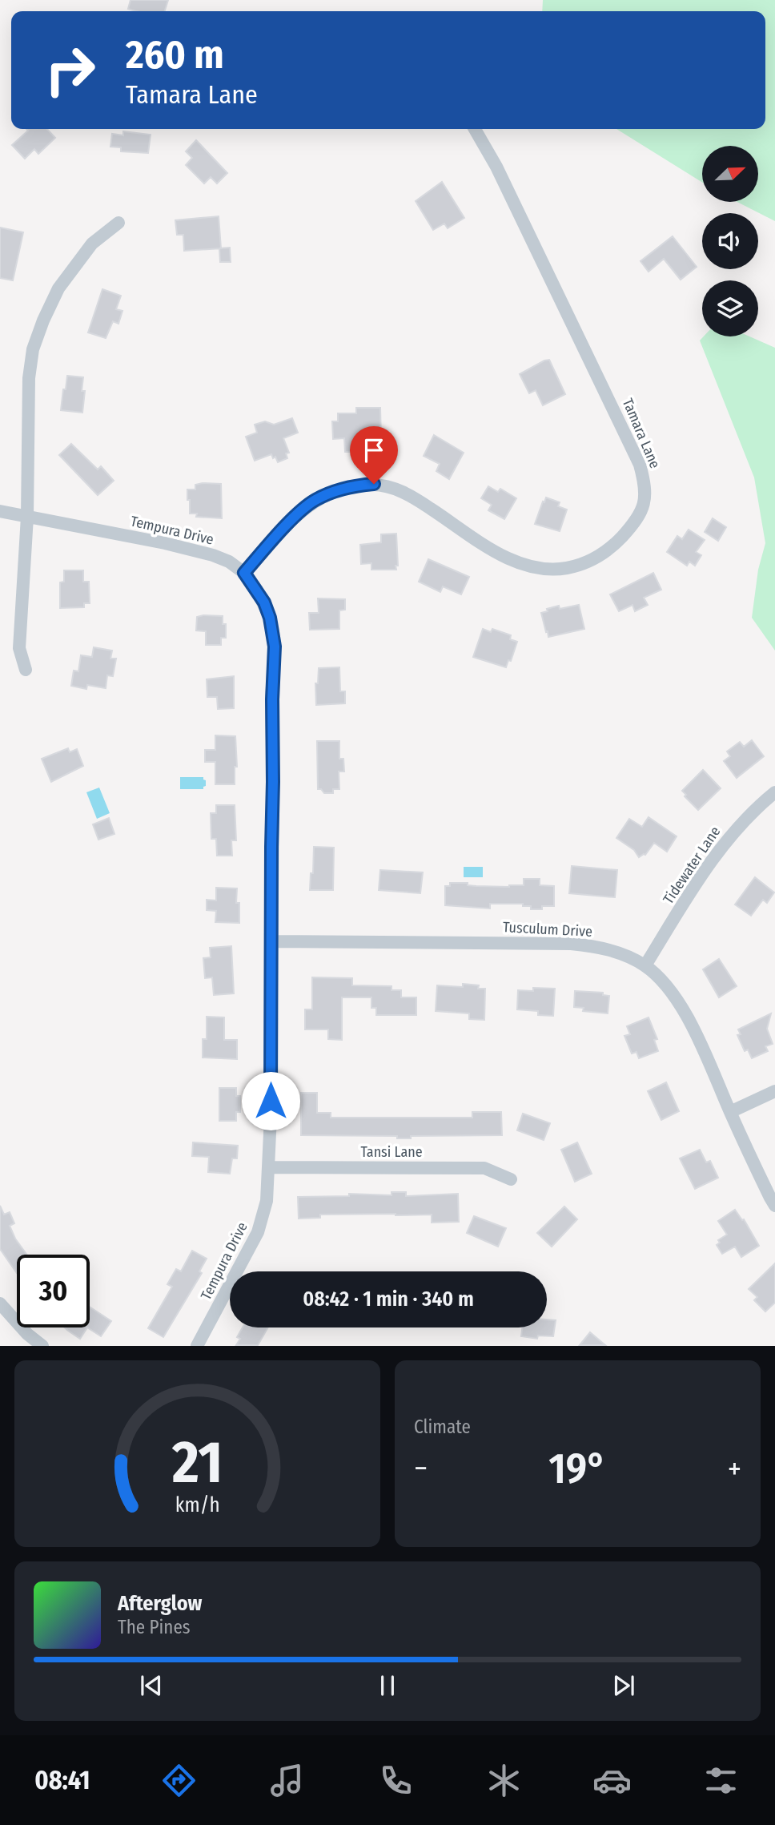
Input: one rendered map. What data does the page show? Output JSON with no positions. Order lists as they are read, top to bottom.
{
  "streets": {
    "street": [
      "Tamara Lane",
      "Tempura Drive",
      "Tidewater Lane",
      "Tusculum Drive",
      "Tansi Lane"
    ]
  },
  "crossings": [
    ["Tamara Lane", "Tempura Drive"],
    ["Tempura Drive", "Tusculum Drive"],
    ["Tempura Drive", "Tansi Lane"],
    ["Tidewater Lane", "Tusculum Drive"]
  ],
  "north": "top right",
  "page": {
    "turn": ["260 m", "Tamara Lane"],
    "limit": "30",
    "trip": "08:42 · 1 min · 340 m",
    "tile": "Climate",
    "heat": ["−", "19°", "+"],
    "song": ["Afterglow", "The Pines"],
    "tabs": "08:41",
    "gauge": ["21", "km/h"]
  }
}
